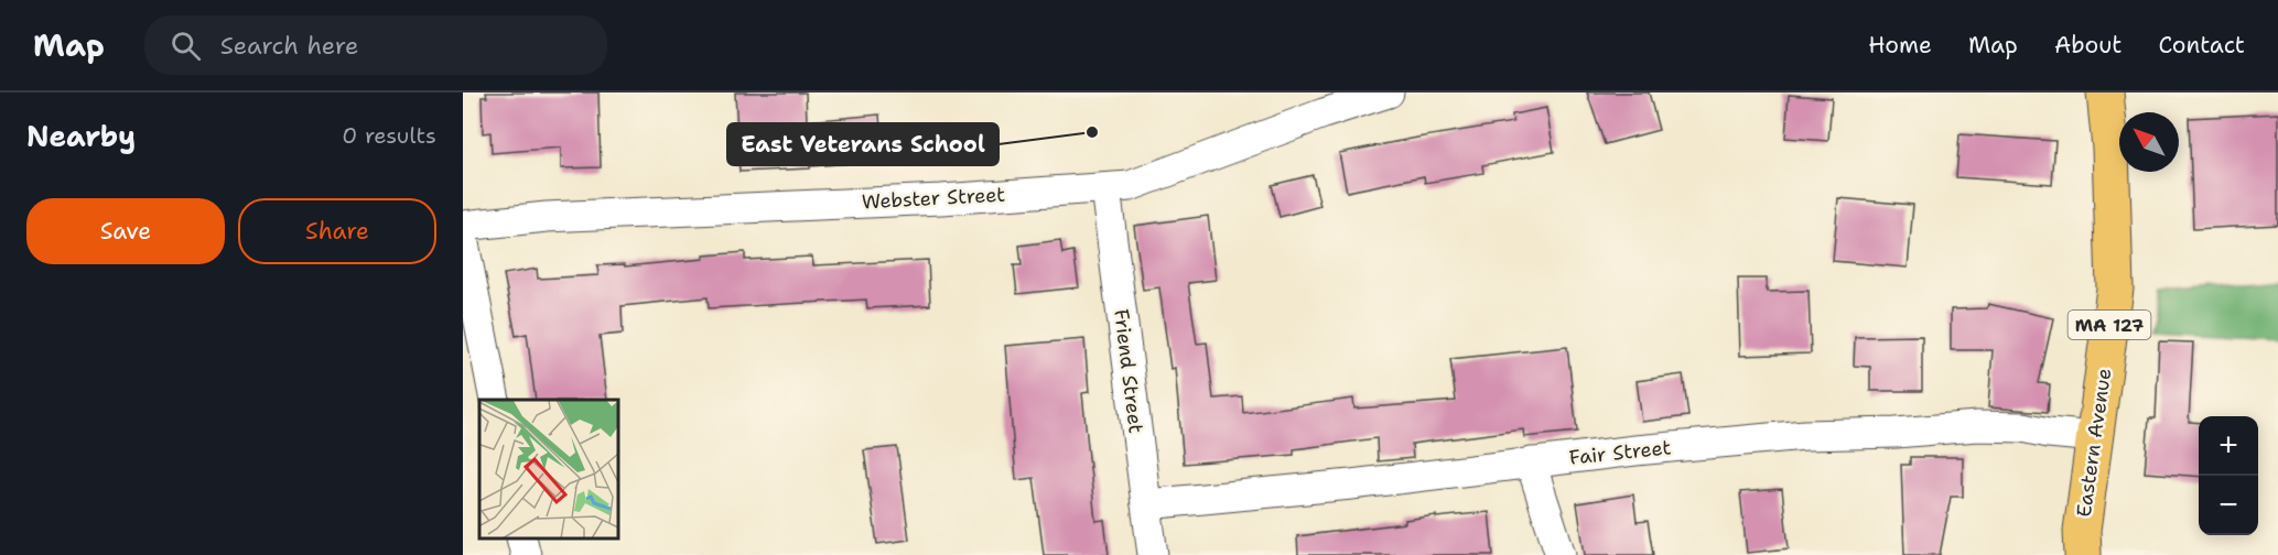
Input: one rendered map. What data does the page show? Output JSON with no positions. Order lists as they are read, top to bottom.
{
  "streets": {
    "main road": ["MA 127", "Eastern Avenue"],
    "street": ["Webster Street", "Friend Street", "Fair Street"]
  },
  "crossings": [
    ["Webster Street", "Friend Street"],
    ["Friend Street", "Fair Street"],
    ["Eastern Avenue", "Fair Street"]
  ],
  "places": ["East Veterans School"],
  "north": "top left",
  "page": {
    "header": "Map",
    "search": "Search here",
    "nav": [
      "Home",
      "Map",
      "About",
      "Contact"
    ],
    "heading": ["Nearby", "0 results"],
    "buttons": ["Save", "Share"],
    "map_buttons": ["+", "−"]
  }
}
